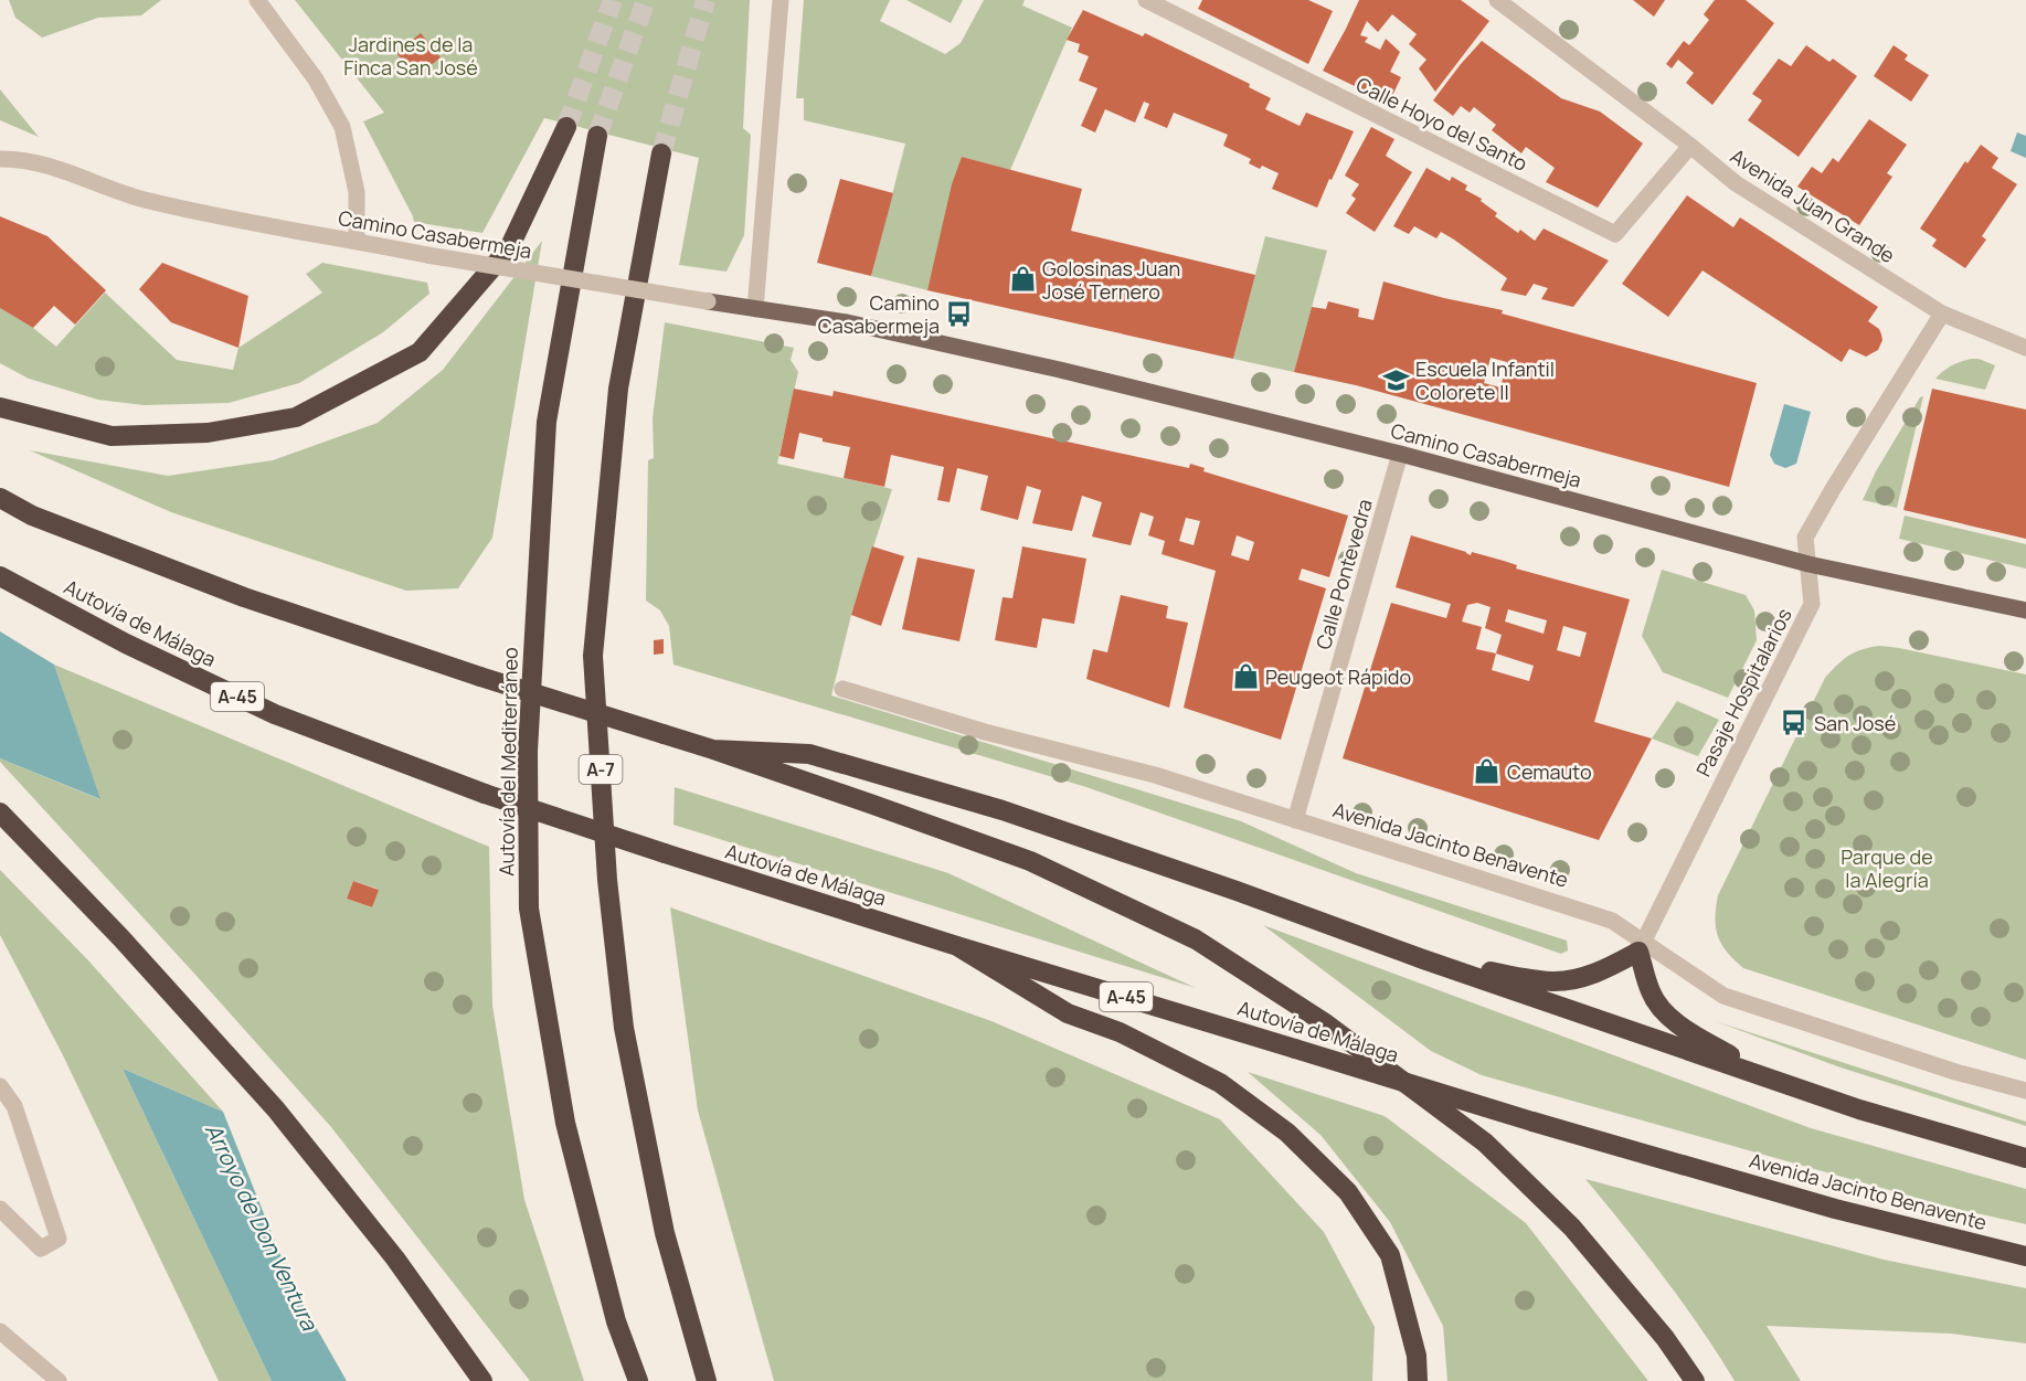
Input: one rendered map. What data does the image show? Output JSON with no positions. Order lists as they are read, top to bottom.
{
  "streets": {
    "highway": [
      "Autovía de Málaga",
      "A-45",
      "Autovía del Mediterráneo",
      "A-7",
      "Avenida Jacinto Benavente"
    ],
    "main road": ["Camino Casabermeja"],
    "street": [
      "Calle Hoyo del Santo",
      "Avenida Juan Grande",
      "Calle Pontevedra",
      "Pasaje Hospitalarios"
    ]
  },
  "crossings": [
    ["Calle Hoyo del Santo", "Avenida Juan Grande"],
    ["Avenida Juan Grande", "Pasaje Hospitalarios"],
    ["Camino Casabermeja", "Calle Pontevedra"],
    ["Camino Casabermeja", "Pasaje Hospitalarios"],
    ["Calle Pontevedra", "Avenida Jacinto Benavente"],
    ["Autovía de Málaga", "Avenida Jacinto Benavente"],
    ["Pasaje Hospitalarios", "Avenida Jacinto Benavente"]
  ],
  "water": ["Arroyo de Don Ventura"],
  "parks": ["Jardines de la Finca San José", "Parque de la Alegría"],
  "places": {
    "shop": ["Golosinas Juan José Ternero", "Peugeot Rápido", "Cemauto"],
    "bus stop": ["Camino Casabermeja", "San José"],
    "school or university": ["Escuela Infantil Colorete II"]
  }
}
